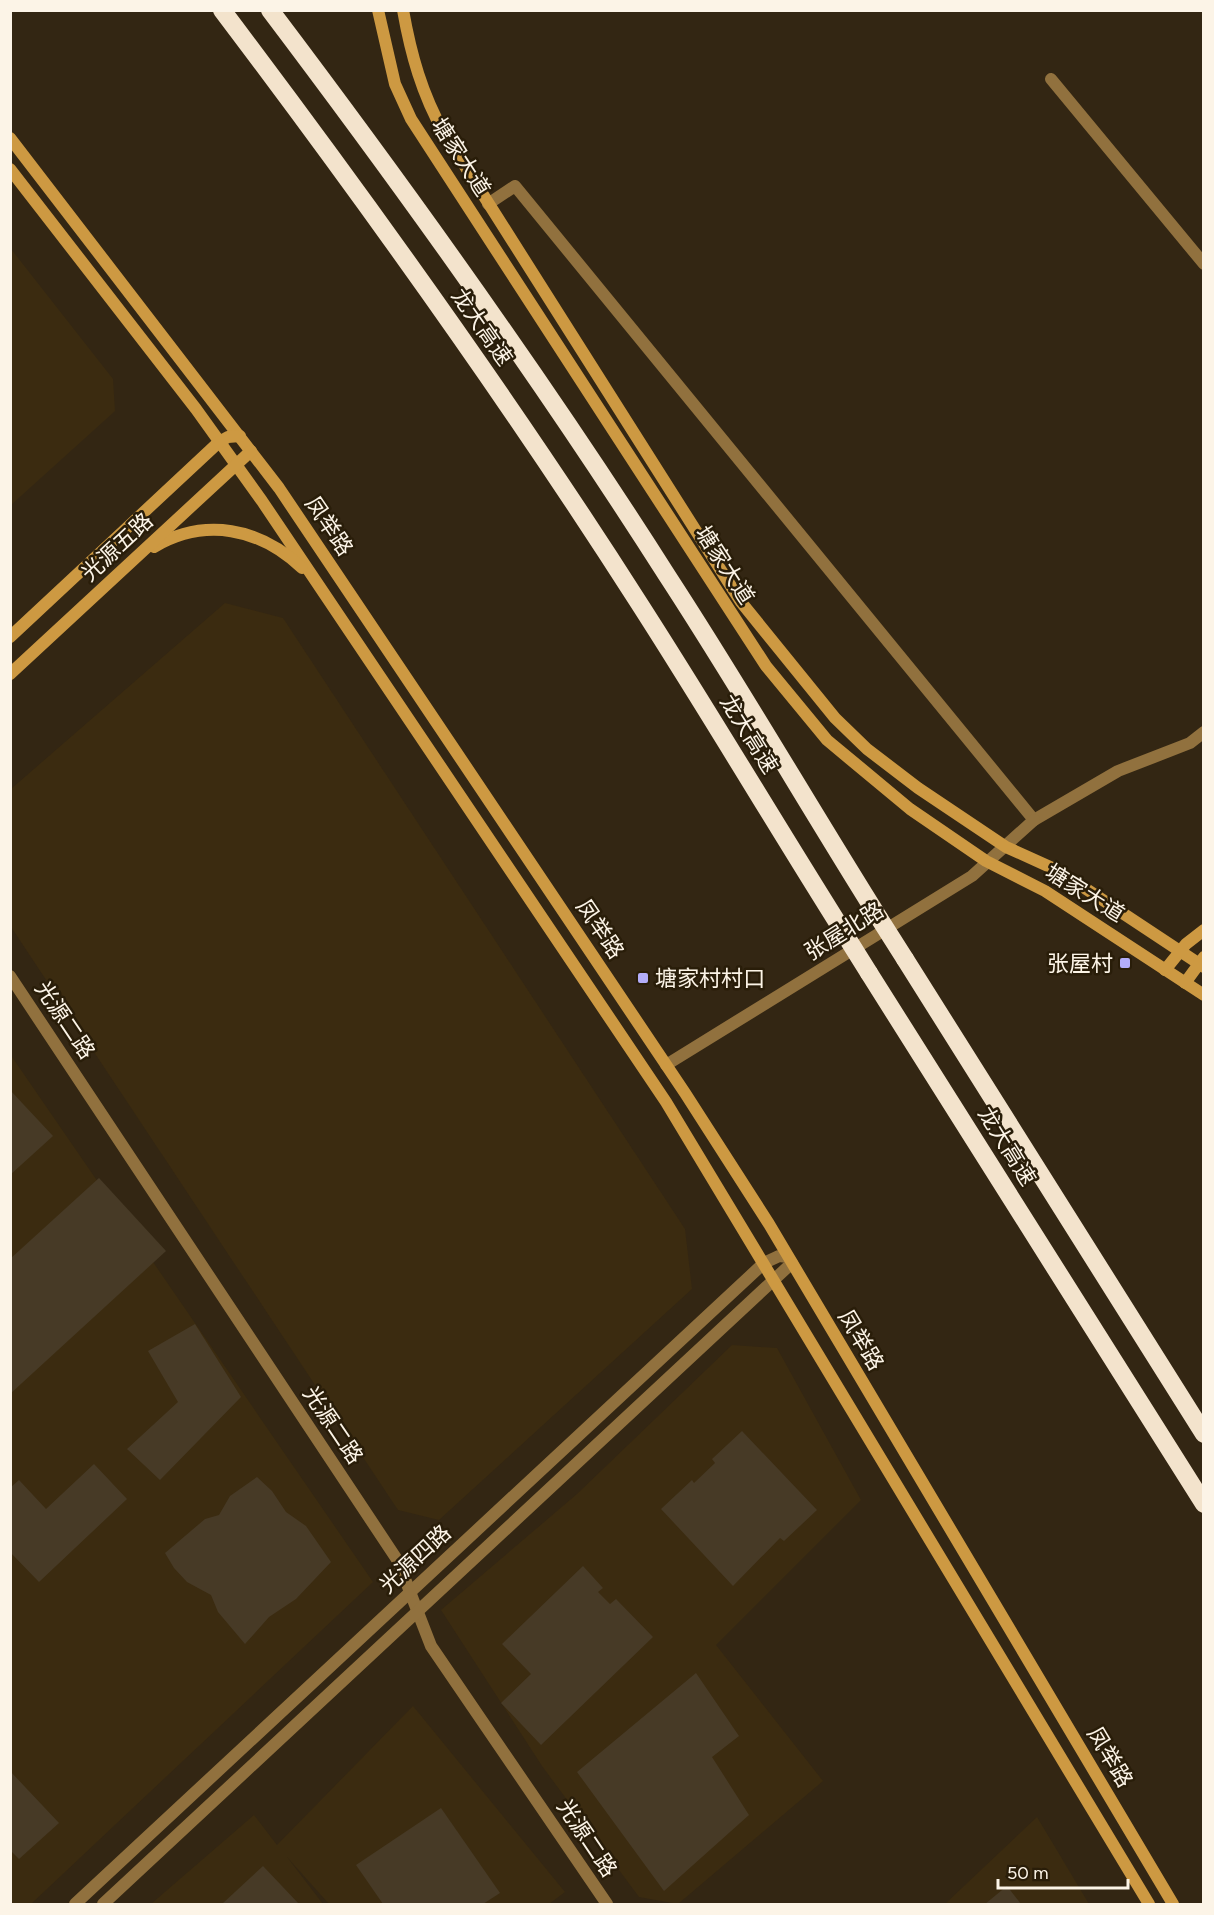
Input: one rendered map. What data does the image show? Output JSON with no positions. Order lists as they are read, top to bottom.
{
  "streets": {
    "highway": ["龙大高速"],
    "street": [
      "塘家大道",
      "凤举路",
      "光源五路",
      "张屋北路",
      "光源二路",
      "光源四路"
    ]
  },
  "crossings": [
    ["塘家大道", "张屋北路"],
    ["凤举路", "光源五路"],
    ["凤举路", "张屋北路"],
    ["凤举路", "光源四路"],
    ["光源二路", "光源四路"]
  ],
  "places": {
    "transit": ["张屋村", "塘家村村口"]
  },
  "scale_bar": "50 m"
}
